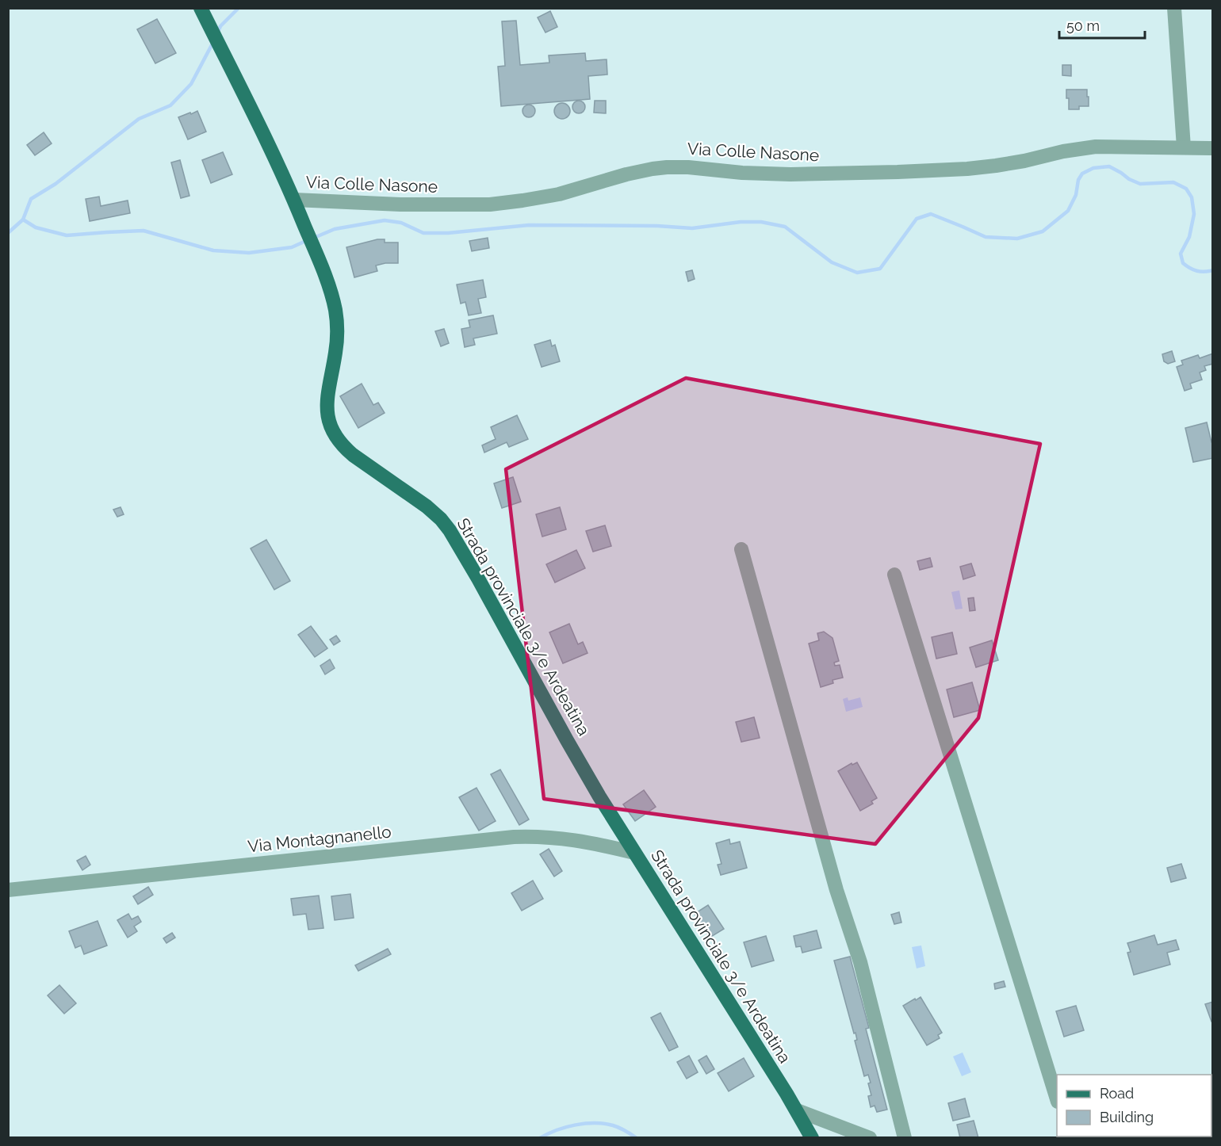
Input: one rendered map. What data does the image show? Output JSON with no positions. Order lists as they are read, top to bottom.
{
  "streets": {
    "main road": ["Strada provinciale 3/e Ardeatina"],
    "street": ["Via Colle Nasone", "Via Montagnanello"]
  },
  "crossings": [
    ["Via Colle Nasone", "Strada provinciale 3/e Ardeatina"],
    ["Strada provinciale 3/e Ardeatina", "Via Montagnanello"]
  ],
  "legend": ["Road", "Building"],
  "scale_bar": "50 m"
}
